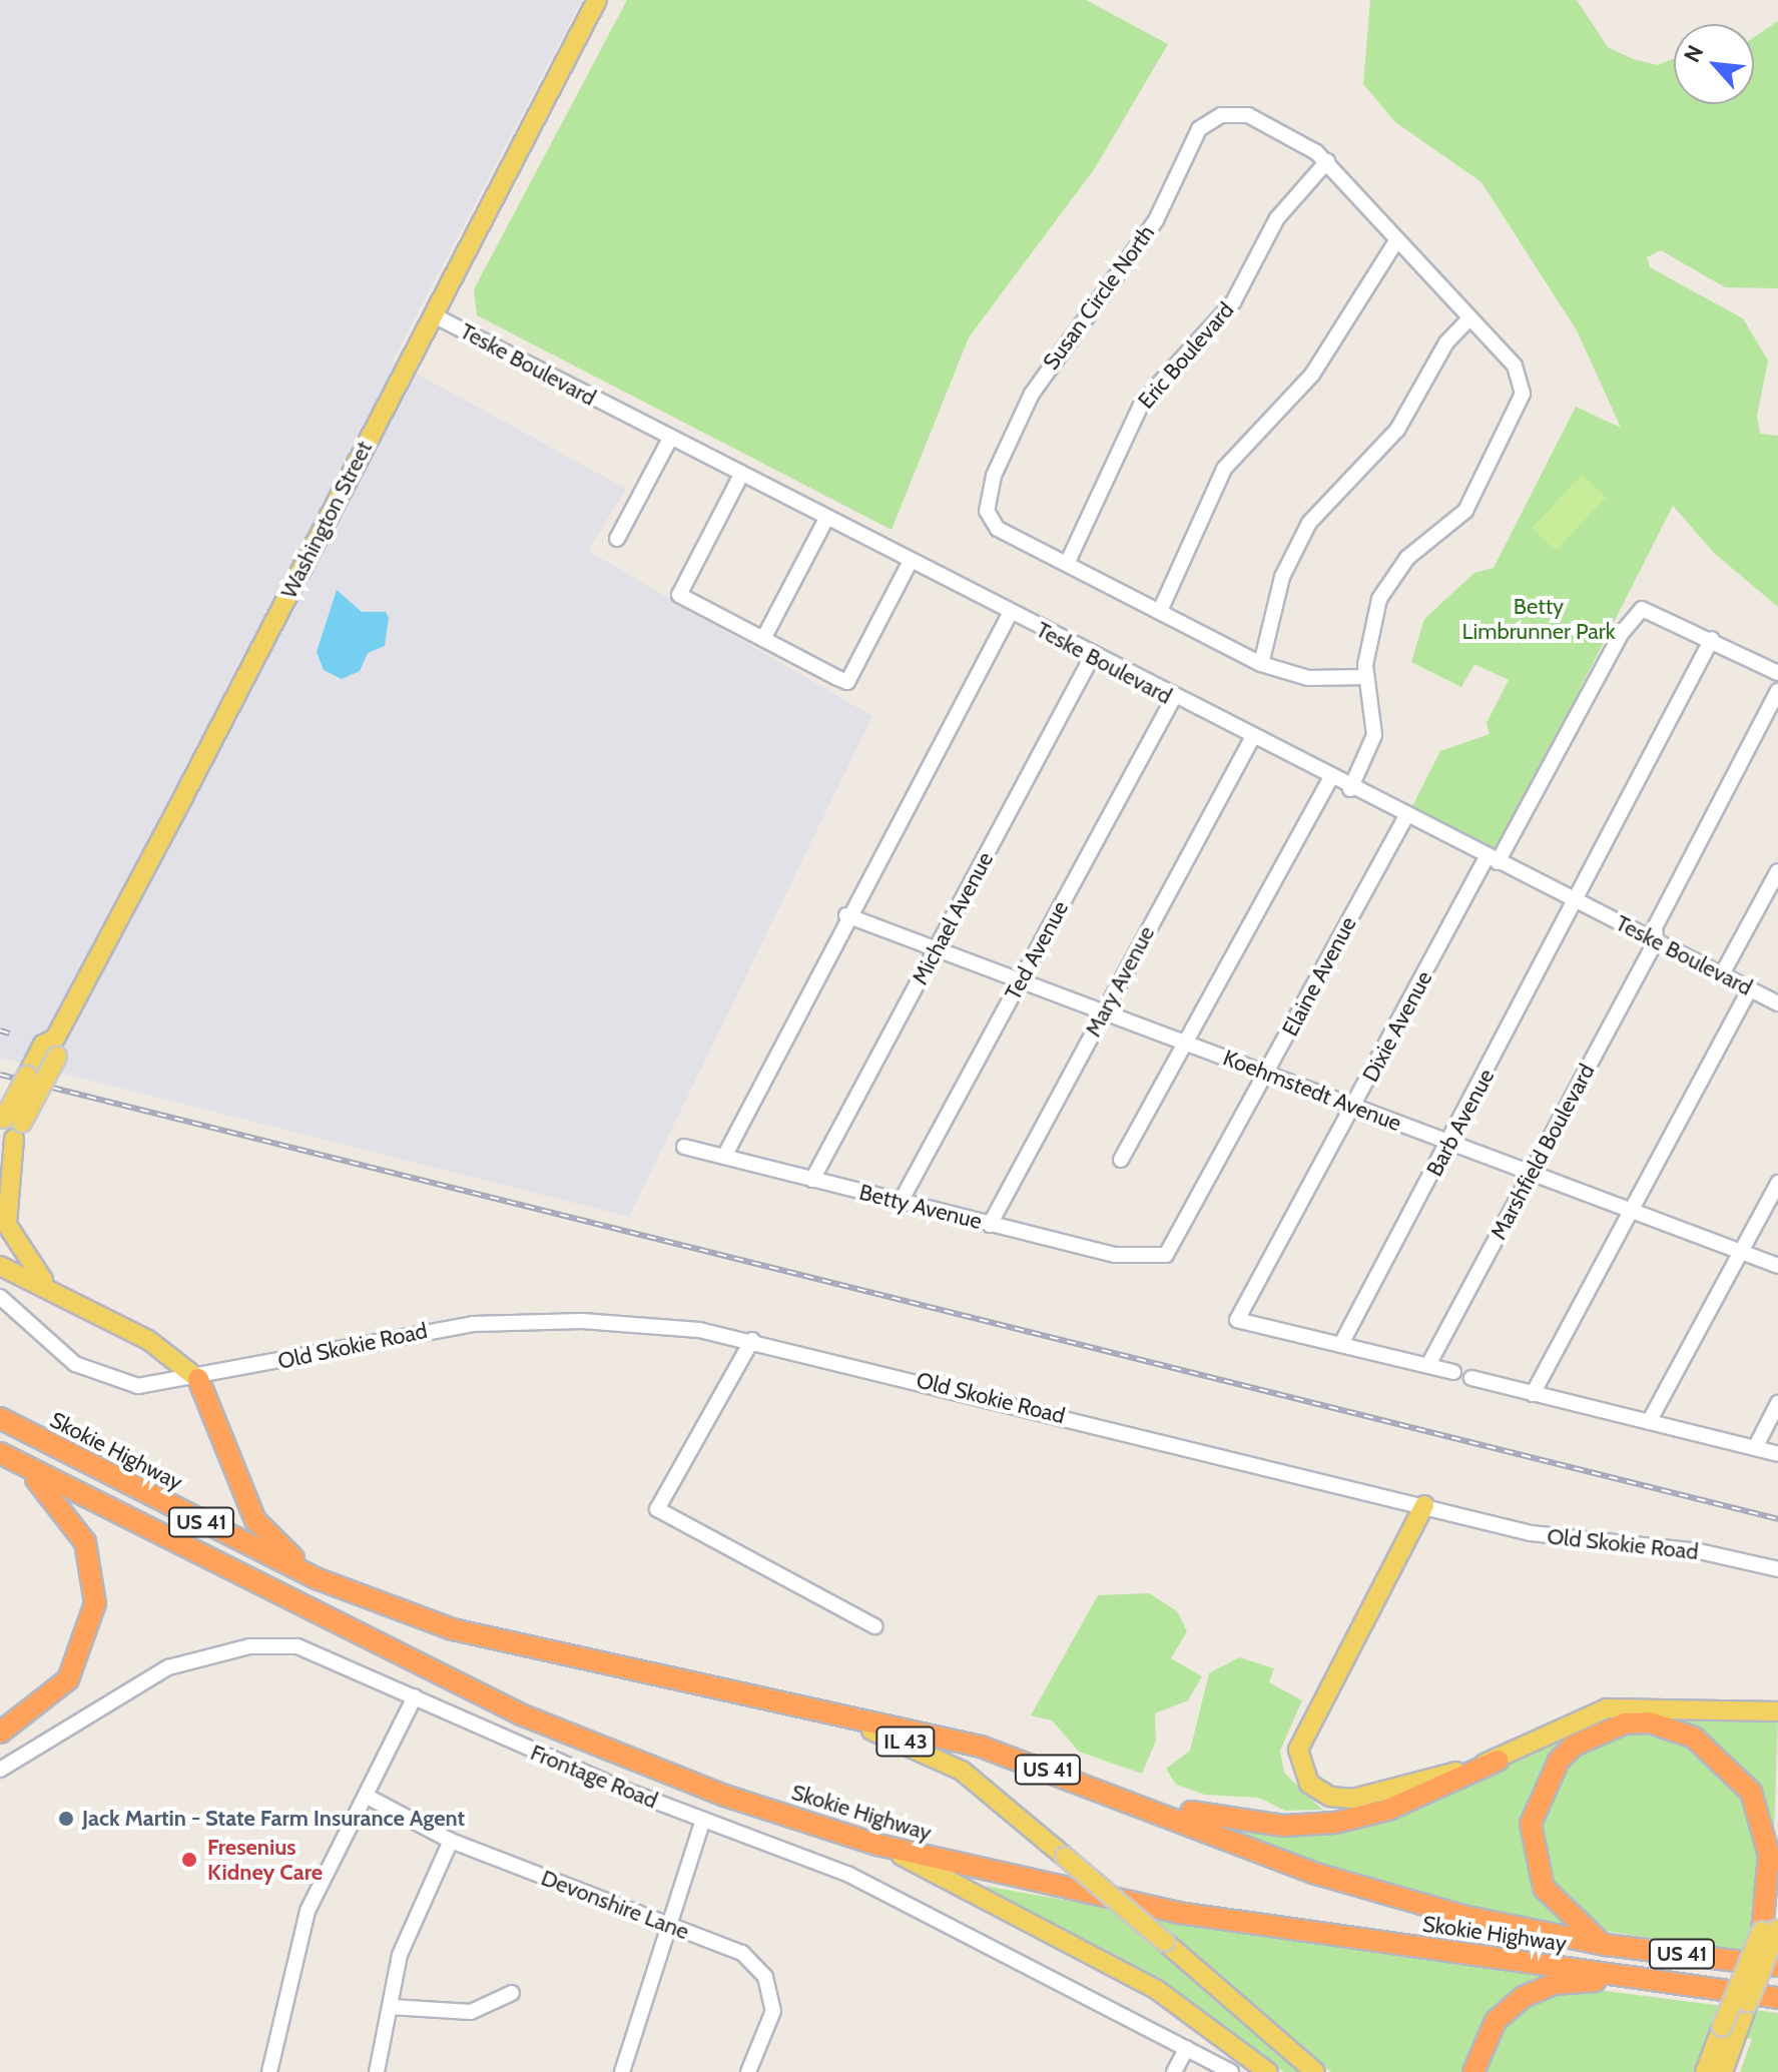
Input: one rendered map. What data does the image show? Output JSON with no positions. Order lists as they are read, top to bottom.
{
  "streets": {
    "highway": ["Skokie Highway", "US 41"],
    "main road": ["Washington Street", "IL 43"],
    "street": [
      "Susan Circle North",
      "Eric Boulevard",
      "Teske Boulevard",
      "Michael Avenue",
      "Ted Avenue",
      "Elaine Avenue",
      "Mary Avenue",
      "Dixie Avenue",
      "Koehmstedt Avenue",
      "Barb Avenue",
      "Marshfield Boulevard",
      "Betty Avenue",
      "Old Skokie Road",
      "Frontage Road",
      "Devonshire Lane"
    ]
  },
  "crossings": [
    ["Susan Circle North", "Eric Boulevard"],
    ["Teske Boulevard", "Washington Street"],
    ["Teske Boulevard", "Michael Avenue"],
    ["Teske Boulevard", "Ted Avenue"],
    ["Teske Boulevard", "Elaine Avenue"],
    ["Teske Boulevard", "Mary Avenue"],
    ["Teske Boulevard", "Dixie Avenue"],
    ["Teske Boulevard", "Barb Avenue"],
    ["Teske Boulevard", "Marshfield Boulevard"],
    ["Michael Avenue", "Koehmstedt Avenue"],
    ["Michael Avenue", "Betty Avenue"],
    ["Ted Avenue", "Koehmstedt Avenue"],
    ["Ted Avenue", "Betty Avenue"],
    ["Elaine Avenue", "Koehmstedt Avenue"],
    ["Elaine Avenue", "Betty Avenue"],
    ["Mary Avenue", "Koehmstedt Avenue"],
    ["Mary Avenue", "Betty Avenue"],
    ["Dixie Avenue", "Koehmstedt Avenue"],
    ["Dixie Avenue", "Barb Avenue"],
    ["Koehmstedt Avenue", "Barb Avenue"],
    ["Koehmstedt Avenue", "Marshfield Boulevard"],
    ["Skokie Highway", "IL 43"]
  ],
  "parks": ["Betty Limbrunner Park"],
  "places": ["Jack Martin - State Farm Insurance Agent", "Fresenius Kidney Care"],
  "north": "top left"
}
